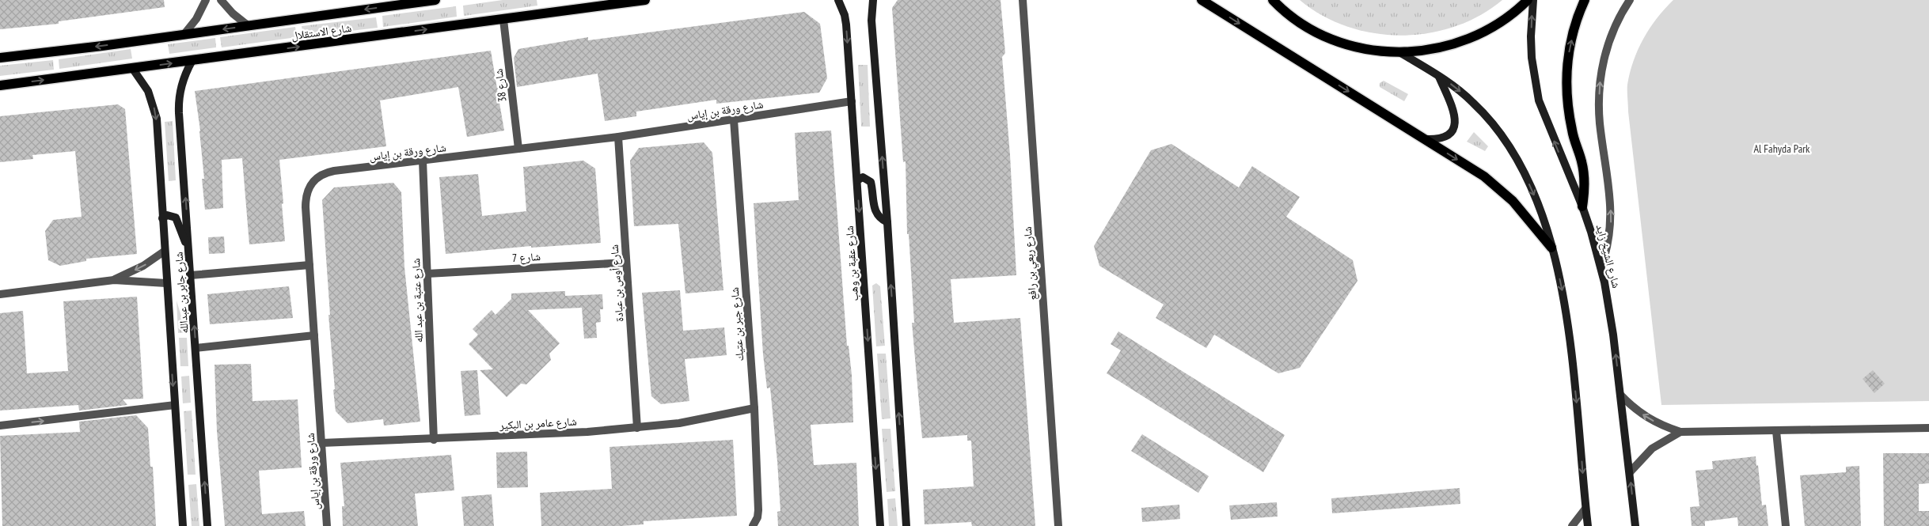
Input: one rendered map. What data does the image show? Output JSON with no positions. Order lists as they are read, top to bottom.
{
  "streets": {
    "main road": ["شارع الاستقلال"],
    "street": [
      "شارع 38",
      "شارع ورقة بن إياس",
      "شارع الشيخ زايد",
      "شارع 7",
      "شارع عقبة بن وهب",
      "شارع ربعي بن رافع",
      "شارع أوس بن عبادة",
      "شارع جابر بن عبدالله",
      "شارع عتبة بن عبد الله",
      "شارع جبر بن عتيك",
      "شارع عامر بن البكير"
    ]
  },
  "crossings": [
    ["شارع الاستقلال", "شارع 38"],
    ["شارع الاستقلال", "شارع جابر بن عبدالله"],
    ["شارع 38", "شارع ورقة بن إياس"],
    ["شارع ورقة بن إياس", "شارع عقبة بن وهب"],
    ["شارع ورقة بن إياس", "شارع أوس بن عبادة"],
    ["شارع ورقة بن إياس", "شارع عتبة بن عبد الله"],
    ["شارع ورقة بن إياس", "شارع جبر بن عتيك"],
    ["شارع ورقة بن إياس", "شارع عامر بن البكير"],
    ["شارع 7", "شارع أوس بن عبادة"],
    ["شارع 7", "شارع عتبة بن عبد الله"],
    ["شارع أوس بن عبادة", "شارع عامر بن البكير"],
    ["شارع عتبة بن عبد الله", "شارع عامر بن البكير"],
    ["شارع جبر بن عتيك", "شارع عامر بن البكير"]
  ],
  "parks": ["Al Fahyda Park"]
}
